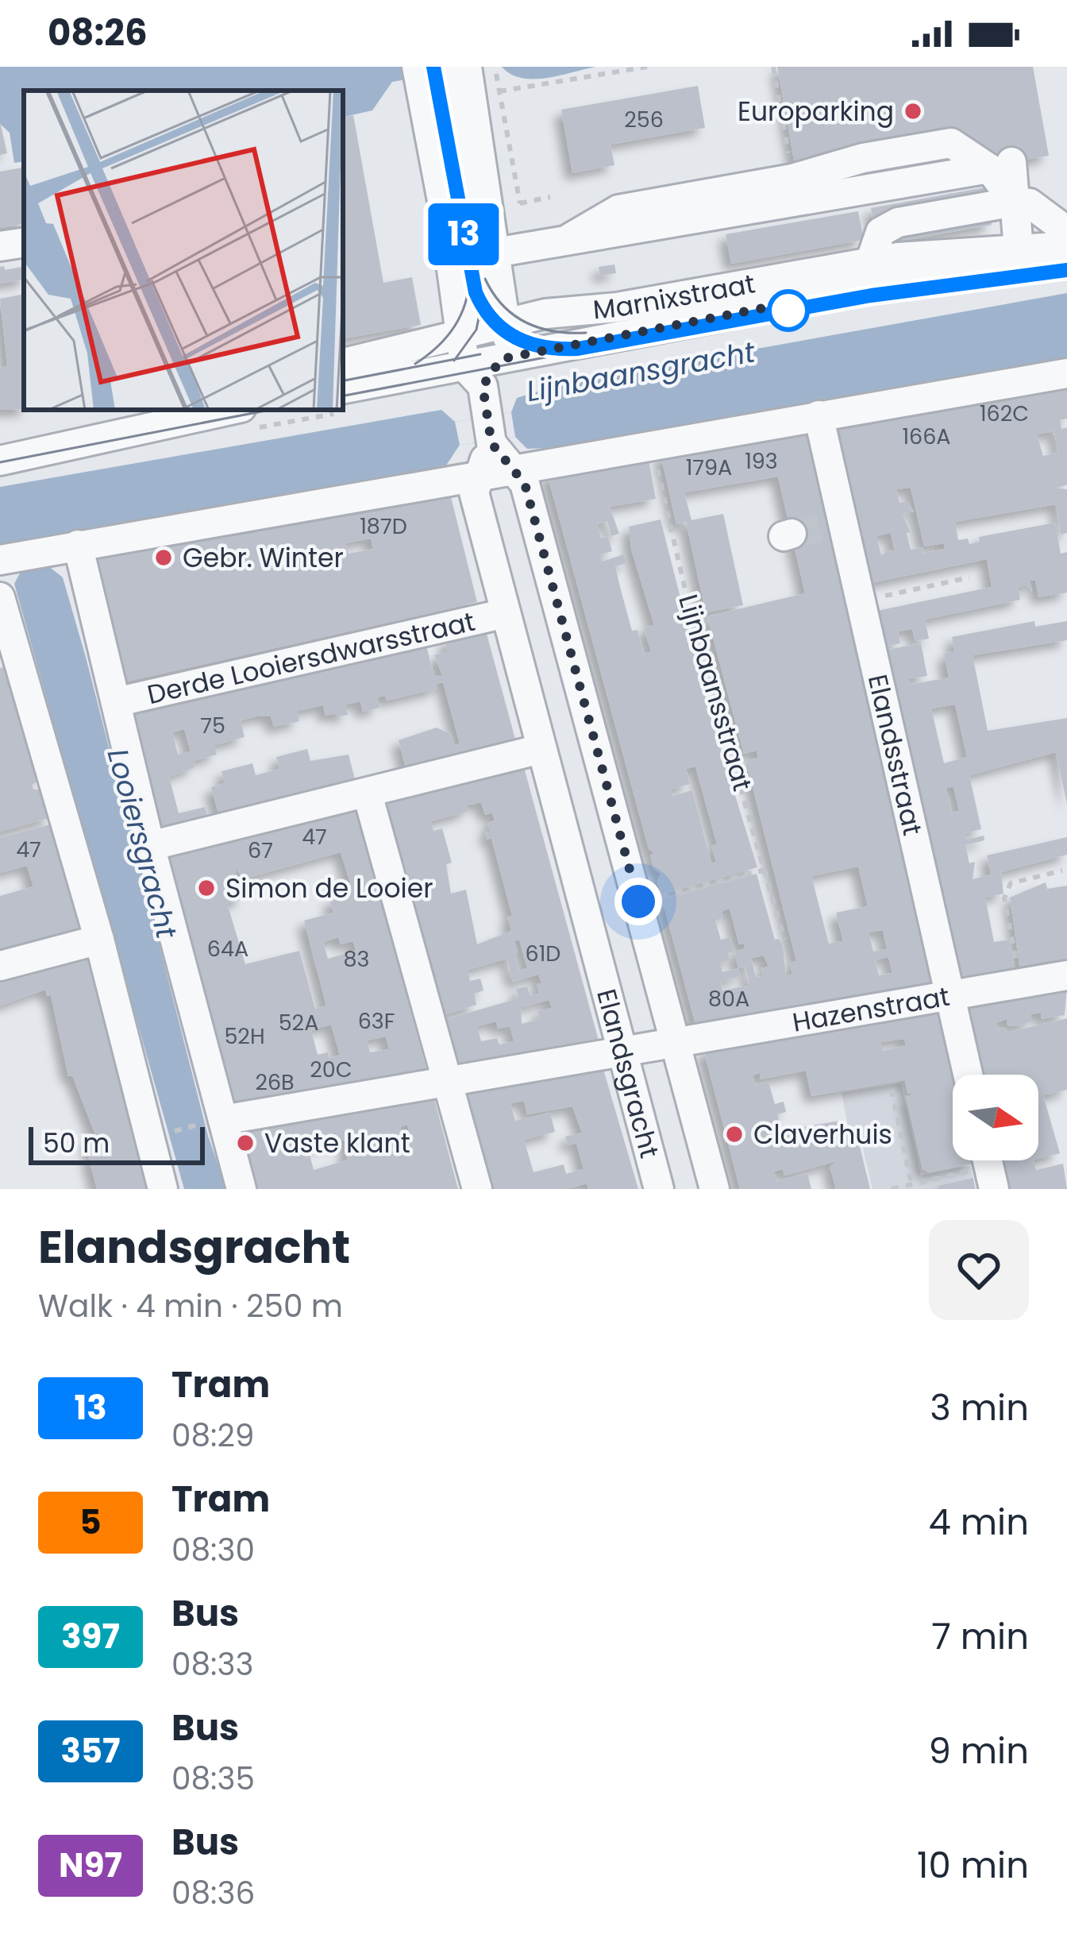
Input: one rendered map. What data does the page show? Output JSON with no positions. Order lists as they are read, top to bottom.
{
  "streets": {
    "street": [
      "Marnixstraat",
      "Derde Looiersdwarsstraat",
      "Elandsstraat",
      "Hazenstraat",
      "Elandsgracht"
    ],
    "path": ["Lijnbaansstraat"]
  },
  "crossings": [
    ["Marnixstraat", "Elandsgracht"],
    ["Derde Looiersdwarsstraat", "Elandsgracht"],
    ["Elandsstraat", "Hazenstraat"],
    ["Hazenstraat", "Elandsgracht"]
  ],
  "water": ["Lijnbaansgracht", "Looiersgracht"],
  "places": [
    "Europarking",
    "Gebr. Winter",
    "Simon de Looier",
    "Claverhuis",
    "Vaste klant"
  ],
  "lines": ["tram line 13"],
  "house_numbers": [
    "256",
    "162C",
    "166A",
    "193",
    "179A",
    "187D",
    "75",
    "47",
    "47",
    "67",
    "64A",
    "61D",
    "83",
    "80A",
    "63F",
    "52A",
    "52H",
    "20C",
    "26B"
  ],
  "scale_bar": "50 m",
  "north": "right",
  "page": {
    "status": "08:26",
    "on_map": "13",
    "scale": "50 m",
    "heading": ["Elandsgracht", "Walk · 4 min · 250 m"],
    "list": [
      {
        "mark": "13",
        "name": "Tram",
        "note": "08:29",
        "value": "3 min"
      },
      {
        "mark": "5",
        "name": "Tram",
        "note": "08:30",
        "value": "4 min"
      },
      {
        "mark": "397",
        "name": "Bus",
        "note": "08:33",
        "value": "7 min"
      },
      {
        "mark": "357",
        "name": "Bus",
        "note": "08:35",
        "value": "9 min"
      },
      {
        "mark": "N97",
        "name": "Bus",
        "note": "08:36",
        "value": "10 min"
      }
    ]
  }
}
